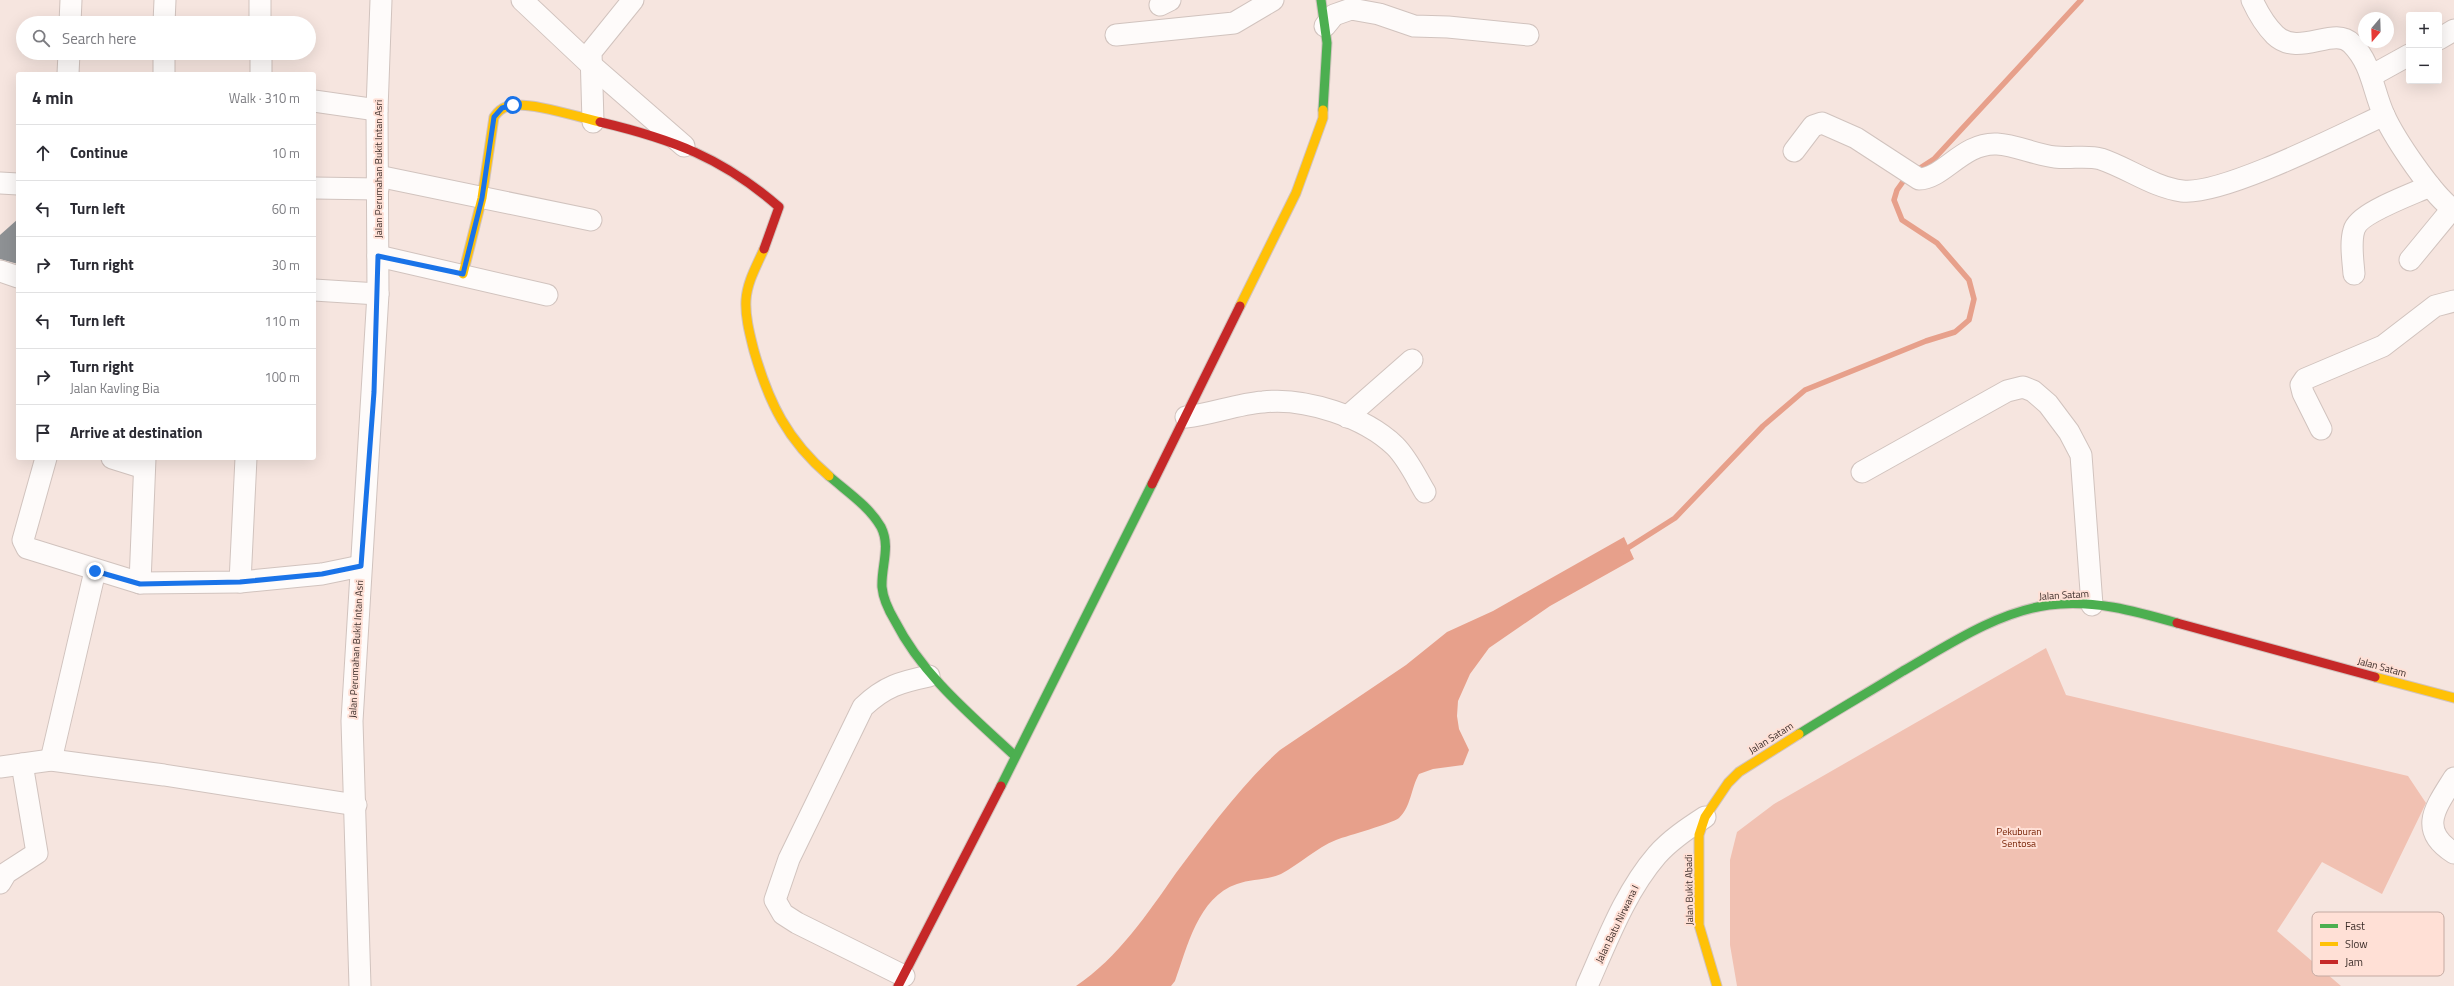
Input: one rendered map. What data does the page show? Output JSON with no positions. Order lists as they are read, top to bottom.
{
  "streets": {
    "street": [
      "Jalan Perumahan Bukit Intan Asri",
      "Jalan Satam",
      "Jalan Bukit Abadi",
      "Jalan Batu Nirwana I"
    ]
  },
  "crossings": [
    ["Jalan Satam", "Jalan Bukit Abadi"],
    ["Jalan Satam", "Jalan Batu Nirwana I"],
    ["Jalan Bukit Abadi", "Jalan Batu Nirwana I"]
  ],
  "parks": ["Pekuburan Sentosa"],
  "legend": ["Fast", "Slow", "Jam"],
  "north": "bottom",
  "page": {
    "map_buttons": ["+", "−"],
    "search": "Search here",
    "heading": ["4 min", "Walk · 310 m"],
    "list": [
      ["Continue", "10 m"],
      ["Turn left", "60 m"],
      ["Turn right", "30 m"],
      ["Turn left", "110 m"],
      ["Turn right", "Jalan Kavling Bia", "100 m"],
      "Arrive at destination"
    ]
  }
}
